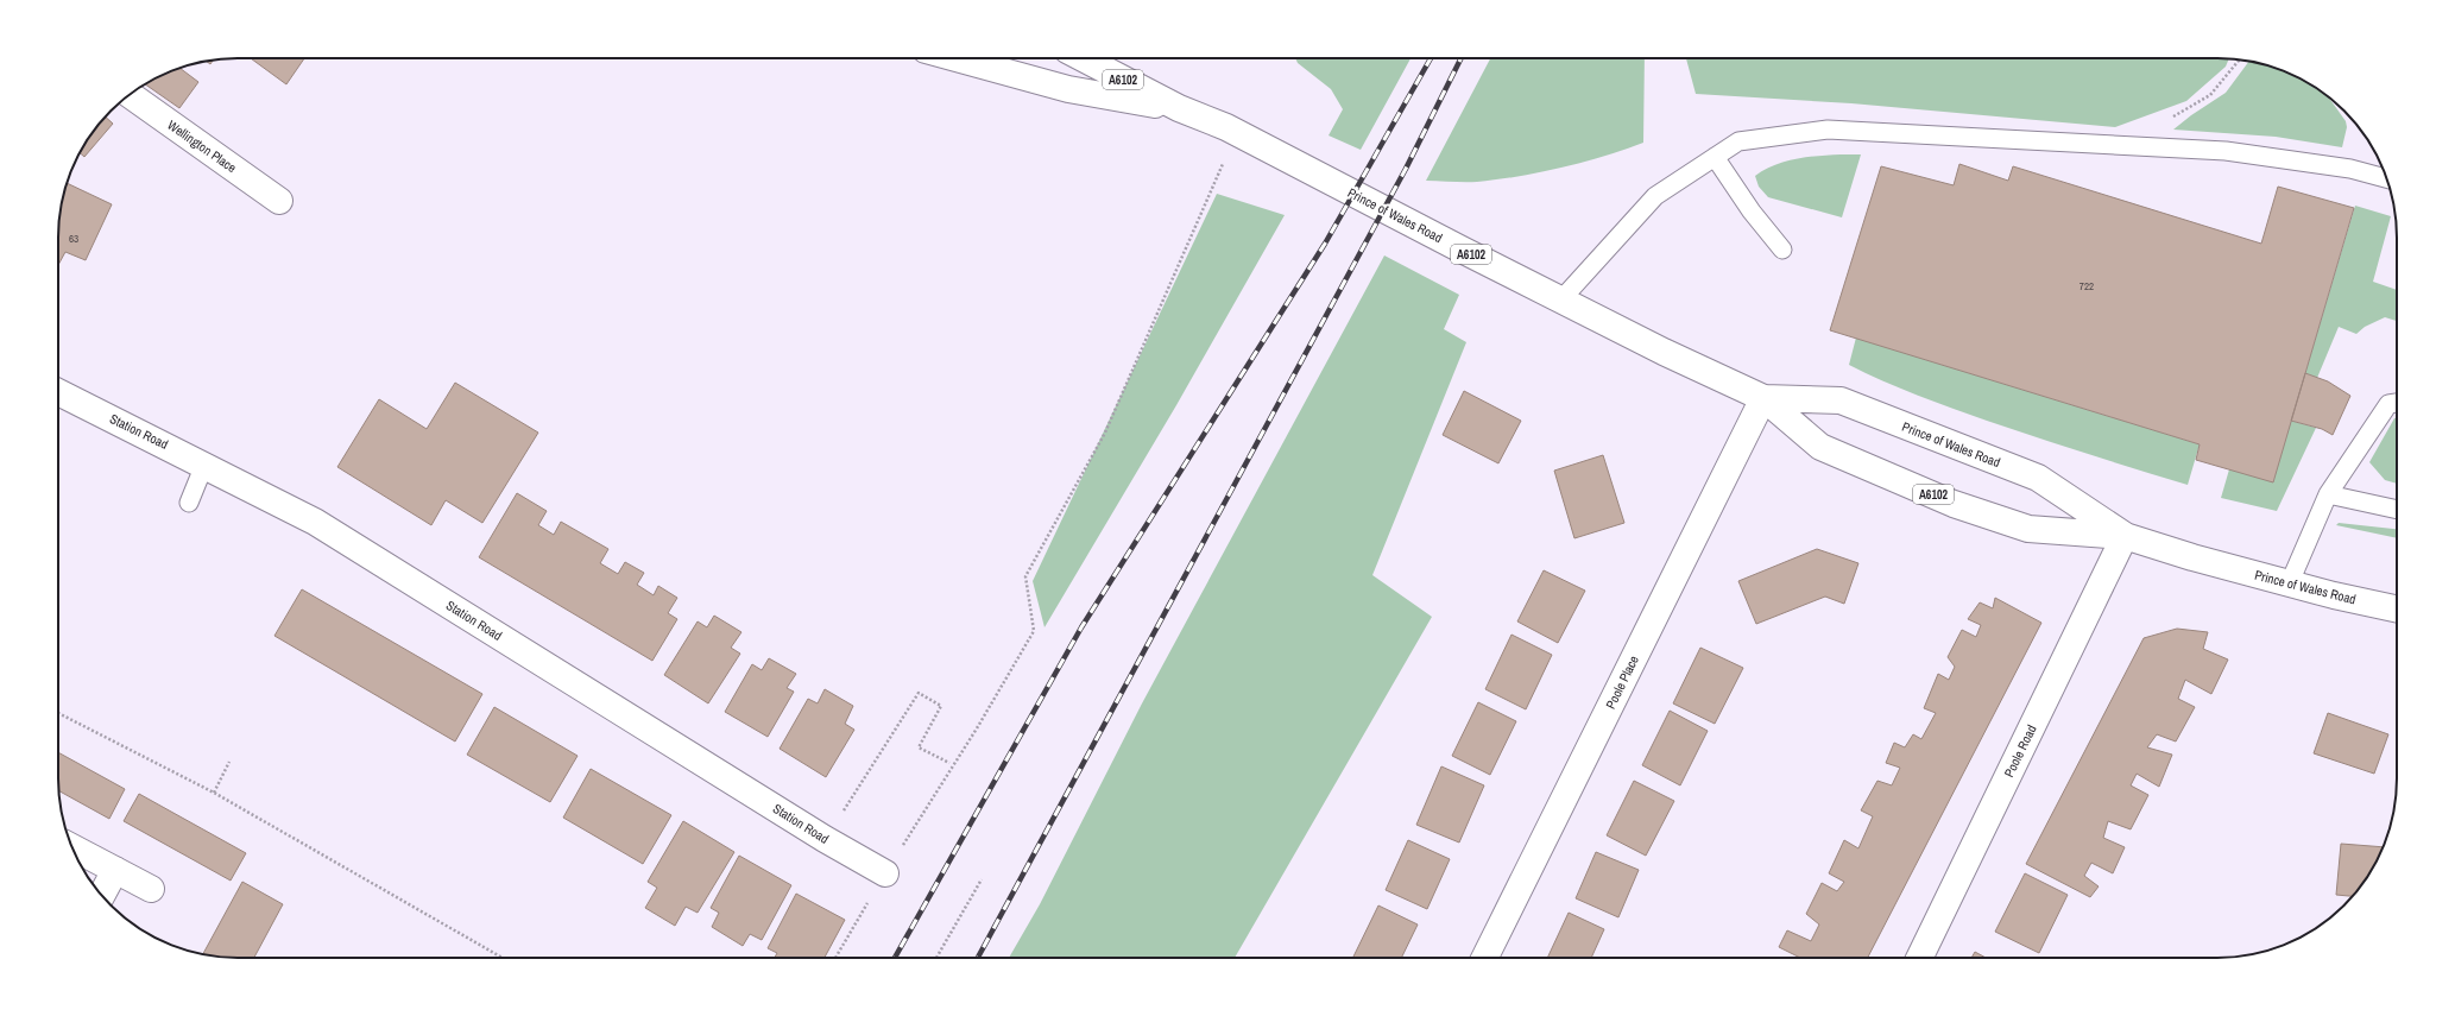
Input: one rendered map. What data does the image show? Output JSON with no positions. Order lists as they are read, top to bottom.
{
  "streets": {
    "main road": [
      "A6102",
      "Wellington Place",
      "Prince of Wales Road",
      "Station Road",
      "Poole Place",
      "Poole Road"
    ]
  },
  "crossings": [
    ["Prince of Wales Road", "Poole Place"],
    ["Prince of Wales Road", "Poole Road"]
  ],
  "house_numbers": ["63", "722"]
}
